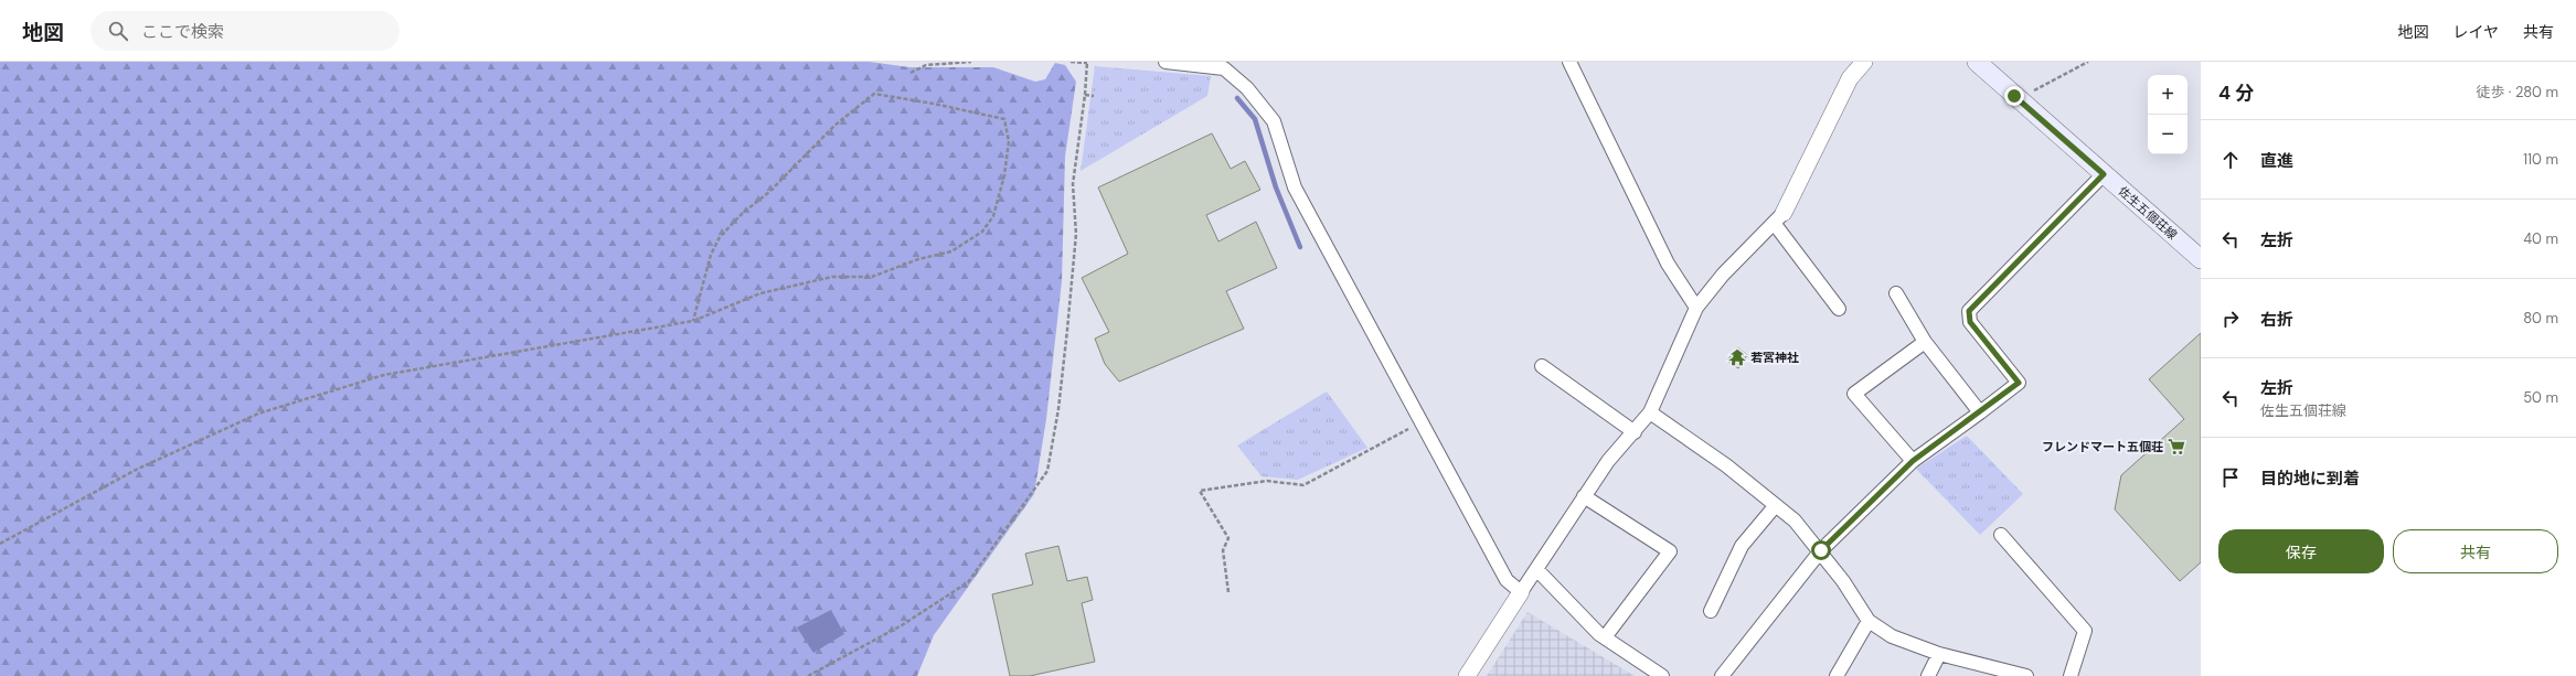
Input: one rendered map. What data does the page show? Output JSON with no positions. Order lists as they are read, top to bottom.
{
  "streets": {
    "main road": ["佐生五個荘線"]
  },
  "places": {
    "temple": ["若宮神社"],
    "supermarket": ["フレンドマート五個荘"]
  },
  "page": {
    "header": "地図",
    "search": "ここで検索",
    "nav": ["地図", "レイヤ", "共有"],
    "heading": ["4 分", "徒歩 · 280 m"],
    "map_buttons": ["+", "−"],
    "list": [
      ["直進", "110 m"],
      ["左折", "40 m"],
      ["右折", "80 m"],
      ["左折", "佐生五個荘線", "50 m"],
      "目的地に到着"
    ],
    "buttons": ["保存", "共有"]
  }
}
